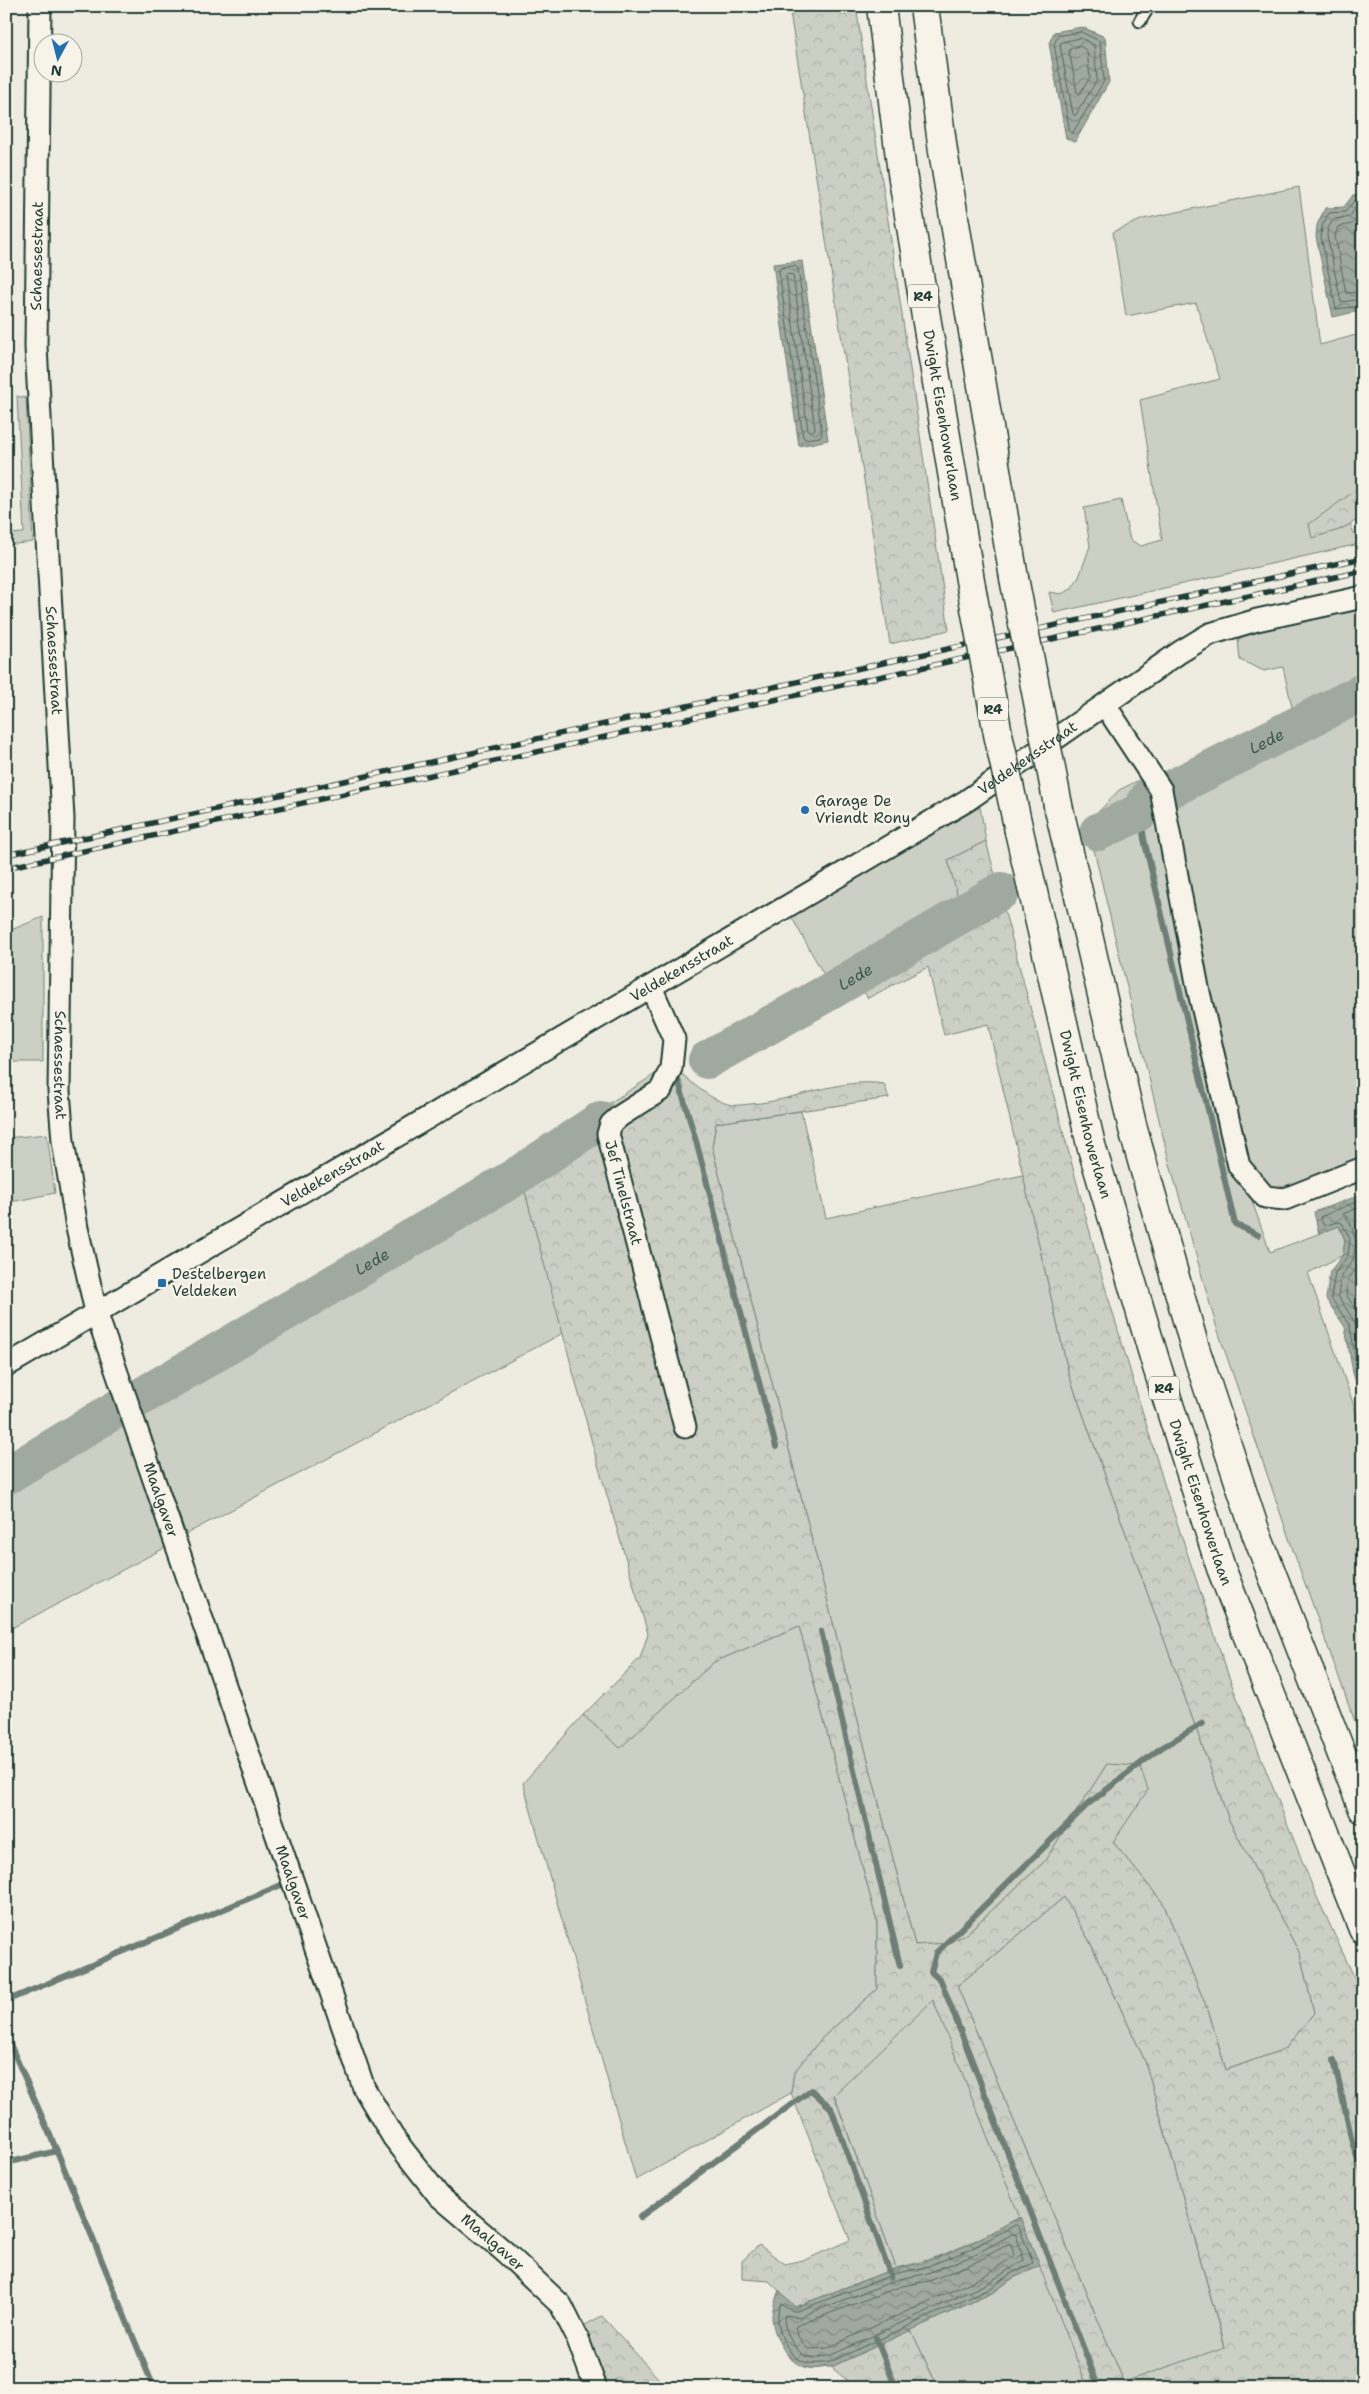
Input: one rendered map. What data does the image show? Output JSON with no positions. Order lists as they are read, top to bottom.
{
  "streets": {
    "highway": ["R4", "Dwight Eisenhowerlaan"],
    "street": [
      "Schaessestraat",
      "Veldekensstraat",
      "Jef Tinelstraat",
      "Maalgaver"
    ]
  },
  "crossings": [
    ["Schaessestraat", "Veldekensstraat"],
    ["Schaessestraat", "Maalgaver"],
    ["Veldekensstraat", "Jef Tinelstraat"],
    ["Veldekensstraat", "Maalgaver"]
  ],
  "water": ["Lede"],
  "places": {
    "other": ["Garage De Vriendt Rony"],
    "transit": ["Destelbergen Veldeken"]
  },
  "north": "bottom"
}
